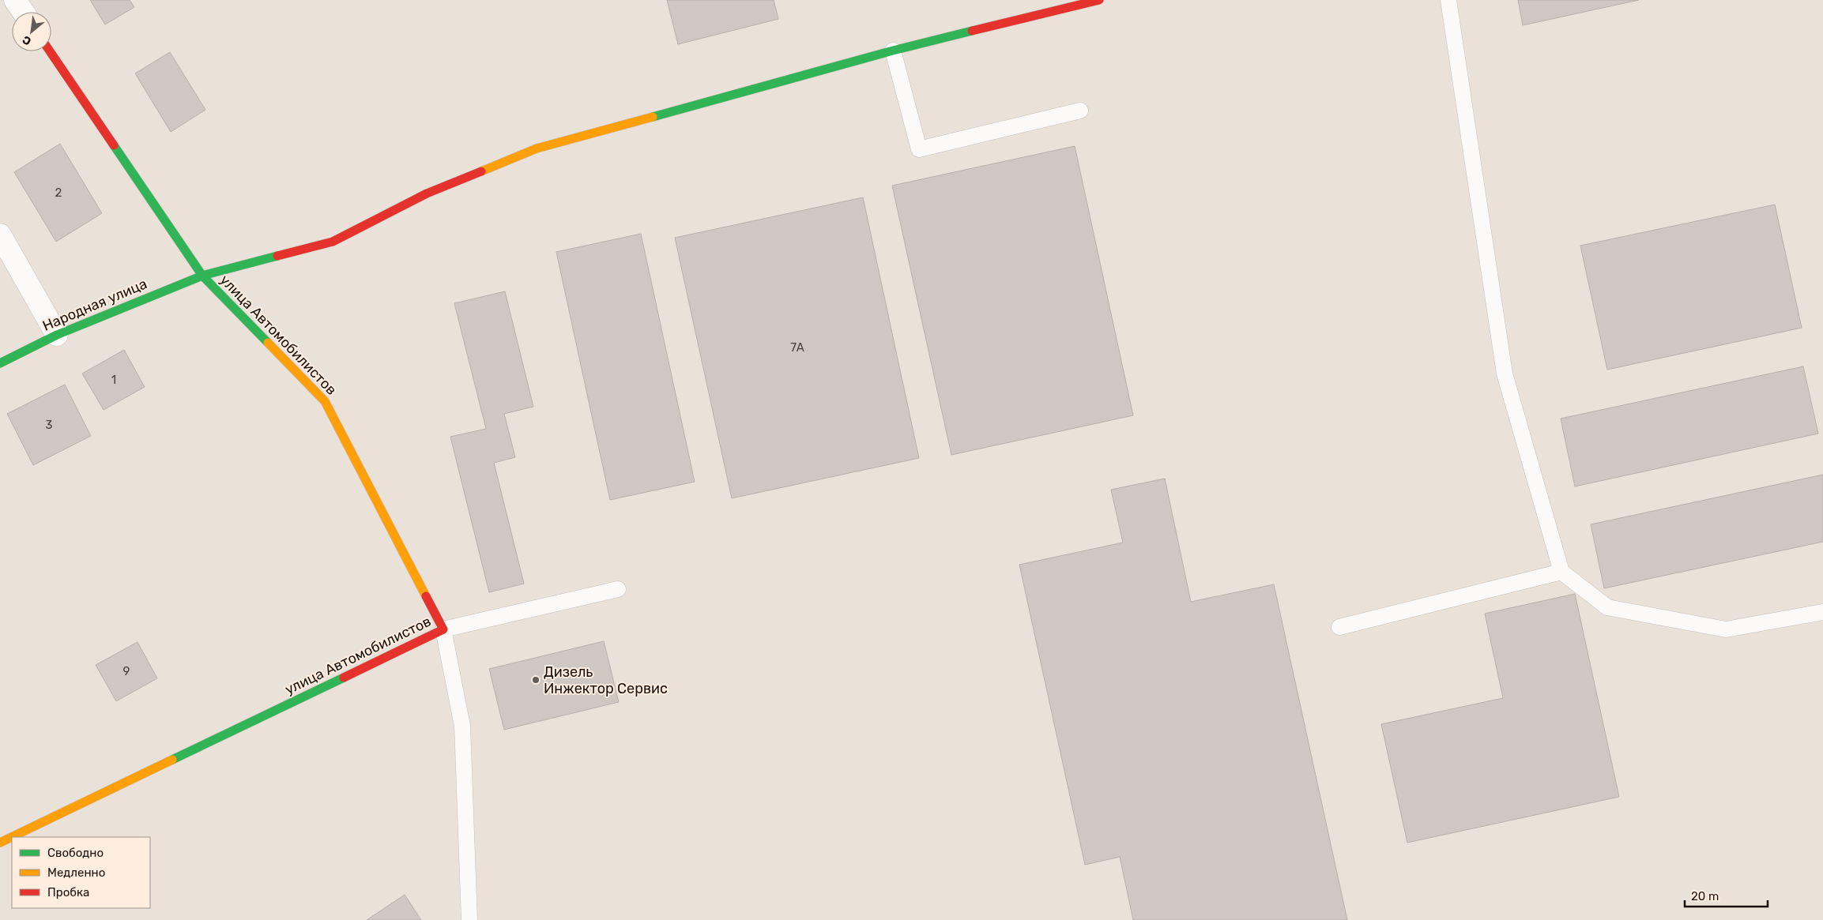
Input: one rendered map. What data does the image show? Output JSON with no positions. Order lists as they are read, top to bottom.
{
  "streets": {
    "street": ["Народная улица", "улица Автомобилистов"]
  },
  "crossings": [
    ["Народная улица", "улица Автомобилистов"]
  ],
  "places": ["Дизель Инжектор Сервис"],
  "house_numbers": [
    "2",
    "7А",
    "1",
    "3",
    "9"
  ],
  "legend": ["Свободно", "Медленно", "Пробка"],
  "scale_bar": "20 m",
  "north": "bottom left"
}
